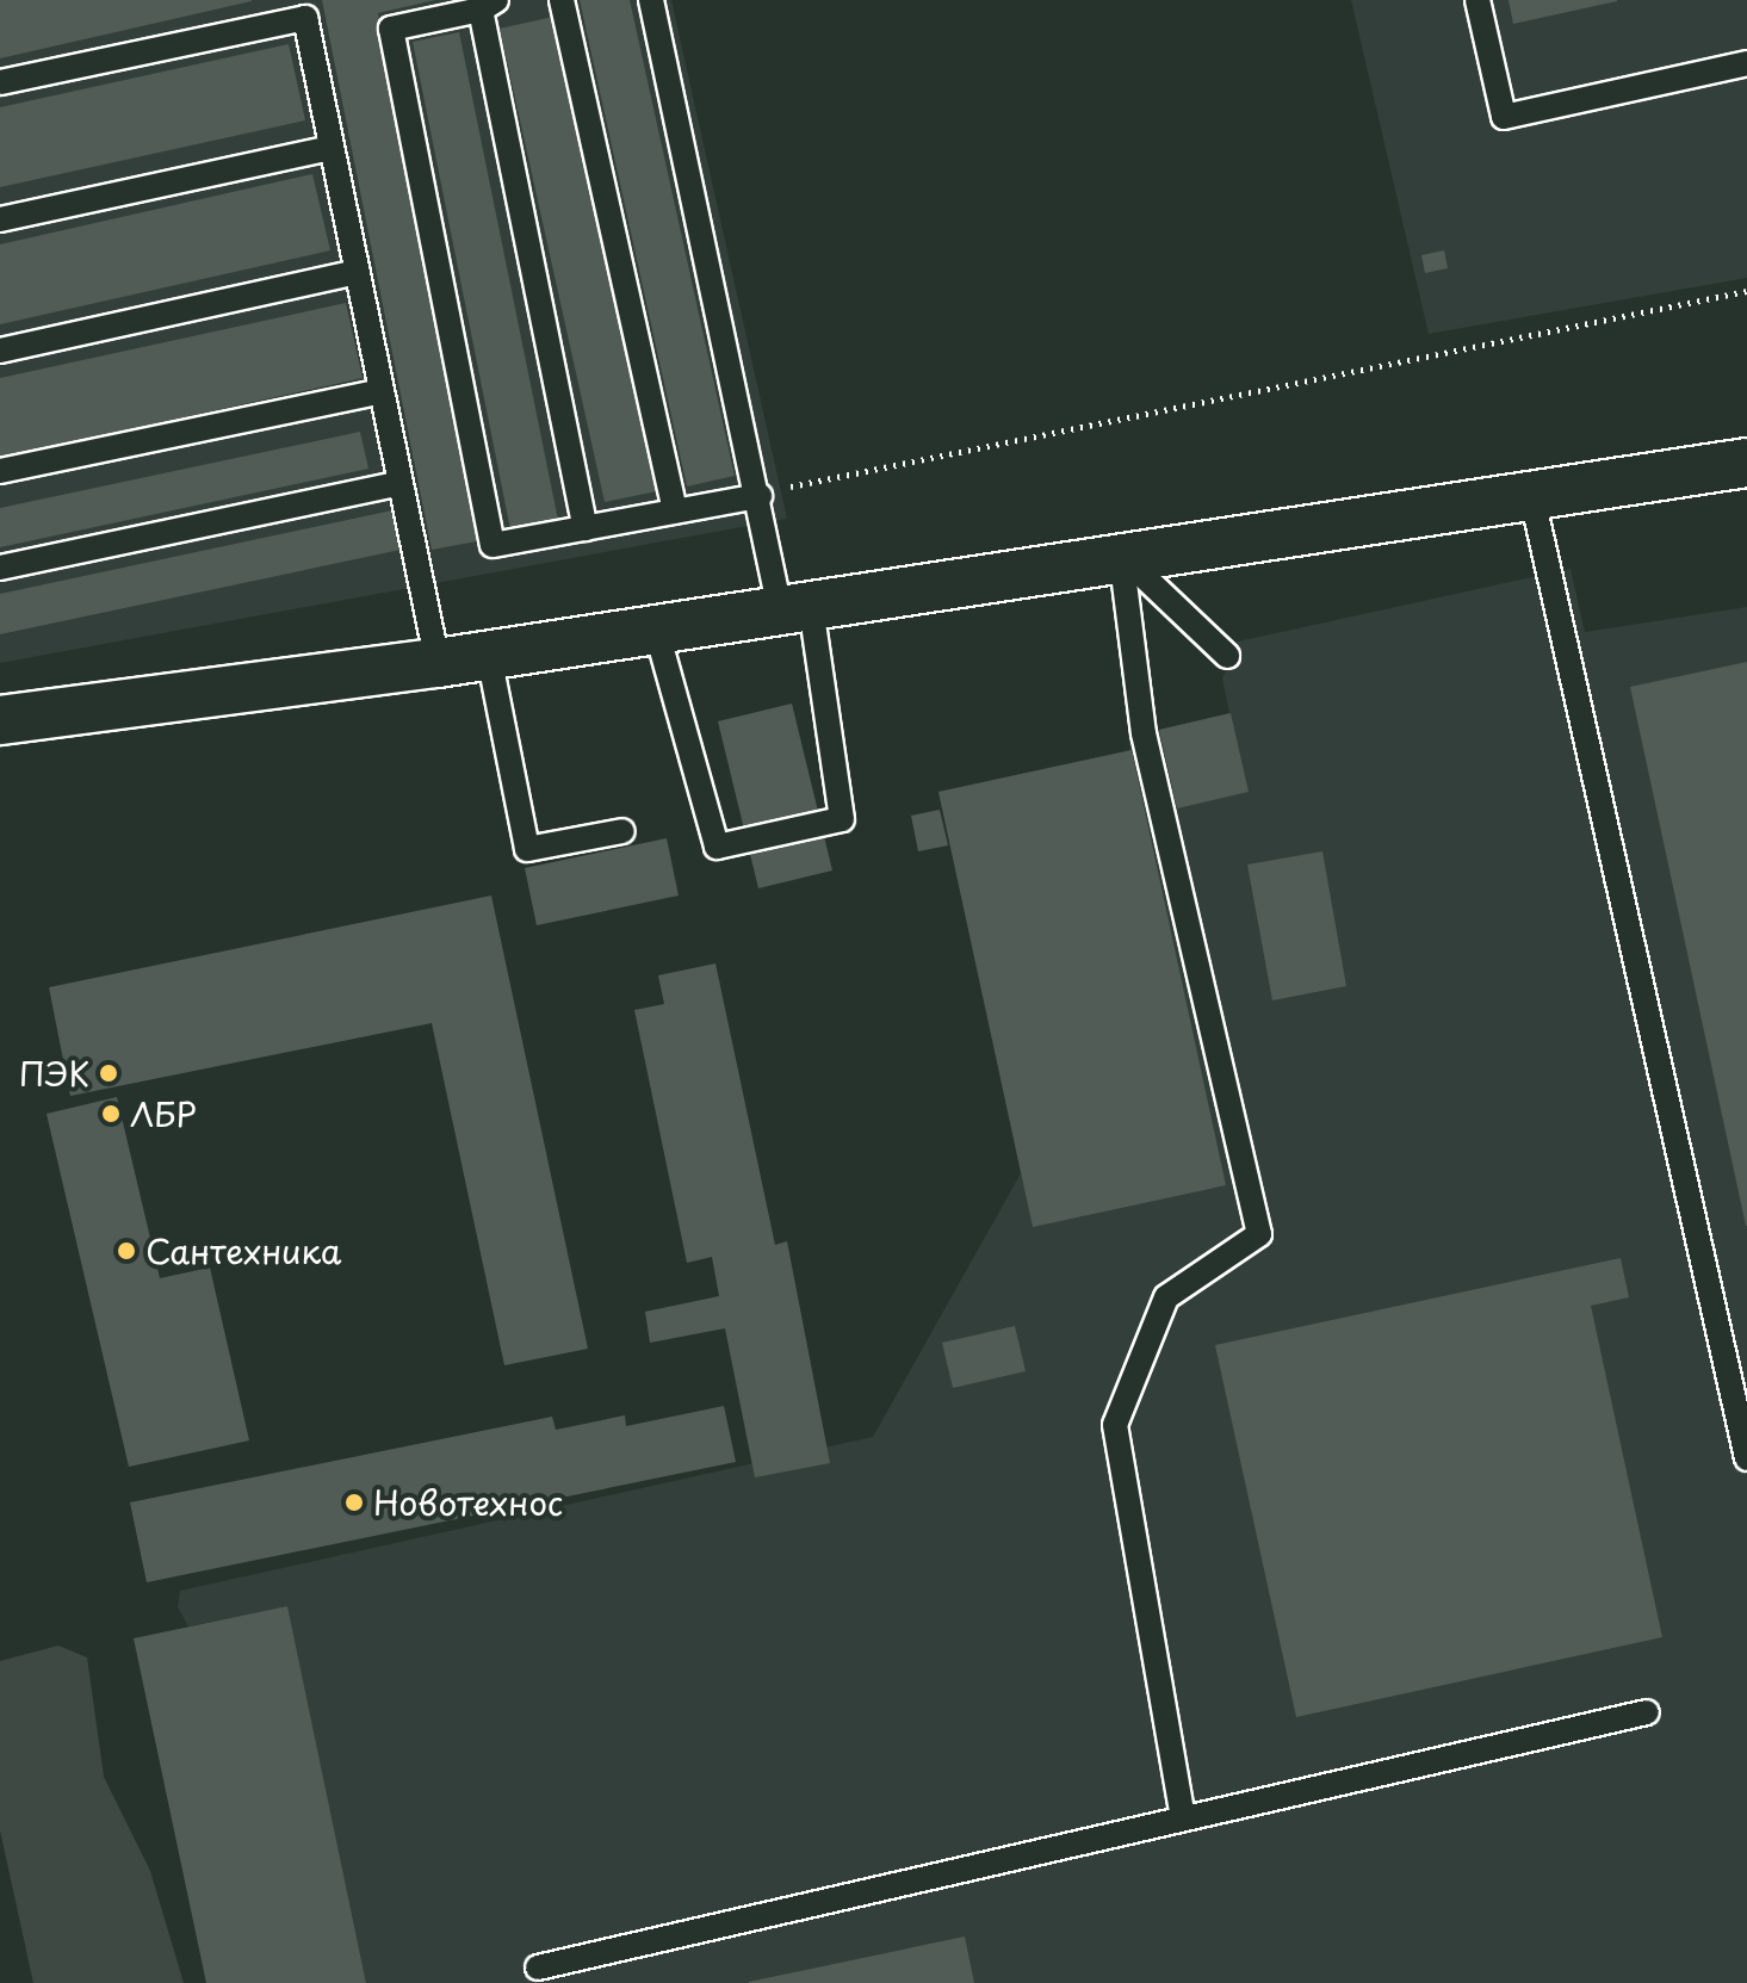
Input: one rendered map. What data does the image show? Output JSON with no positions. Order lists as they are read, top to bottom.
{
  "places": [
    "ПЭК",
    "ЛБР",
    "Сантехника",
    "Новотехнос"
  ]
}
